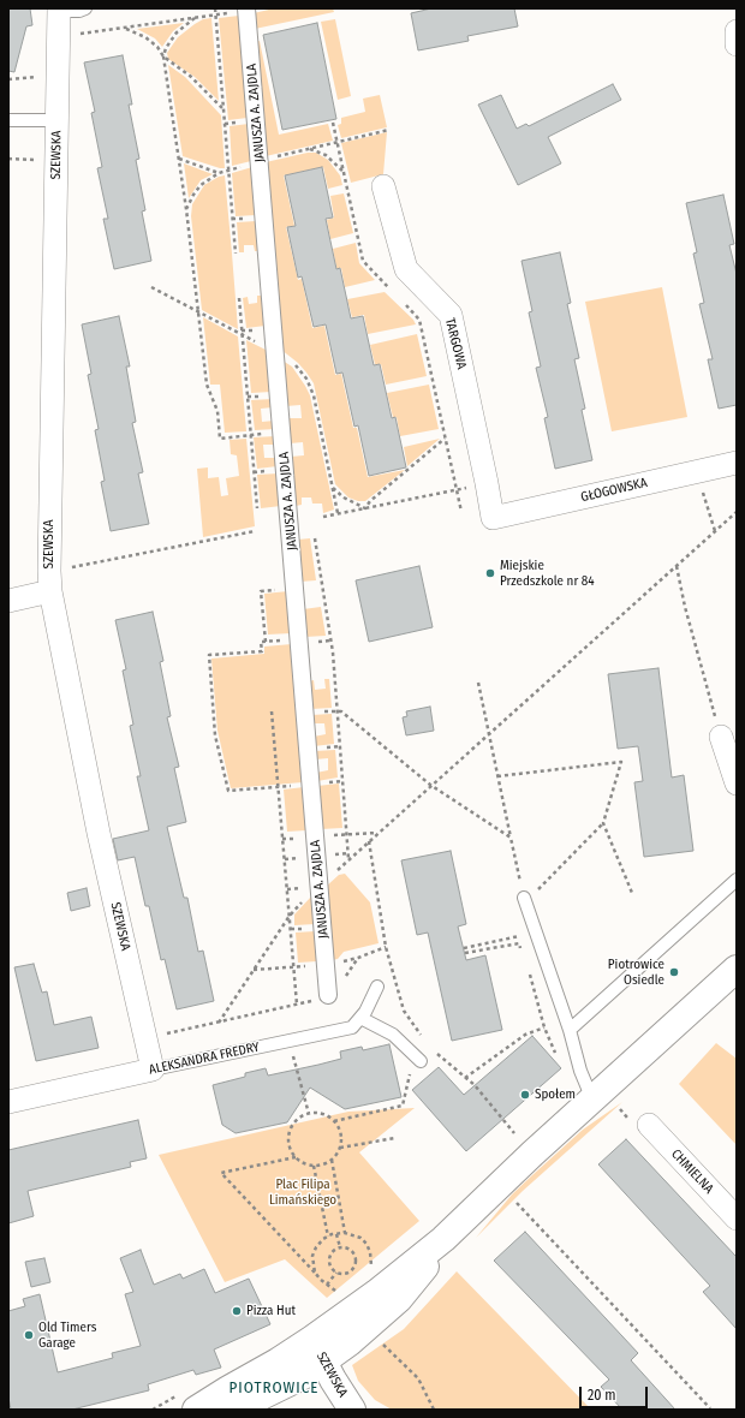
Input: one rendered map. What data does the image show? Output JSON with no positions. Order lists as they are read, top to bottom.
{
  "streets": {
    "street": [
      "JANUSZA A. ZAJDLA",
      "SZEWSKA",
      "TARGOWA",
      "GŁOGOWSKA",
      "ALEKSANDRA FREDRY",
      "CHMIELNA"
    ]
  },
  "crossings": [
    ["SZEWSKA", "ALEKSANDRA FREDRY"],
    ["TARGOWA", "GŁOGOWSKA"]
  ],
  "districts": ["PIOTROWICE"],
  "parks": ["Plac Filipa Limańskiego"],
  "places": [
    "Miejskie Przedszkole nr 84",
    "Piotrowice Osiedle",
    "Społem",
    "Pizza Hut",
    "Old Timers Garage"
  ],
  "scale_bar": "20 m"
}
